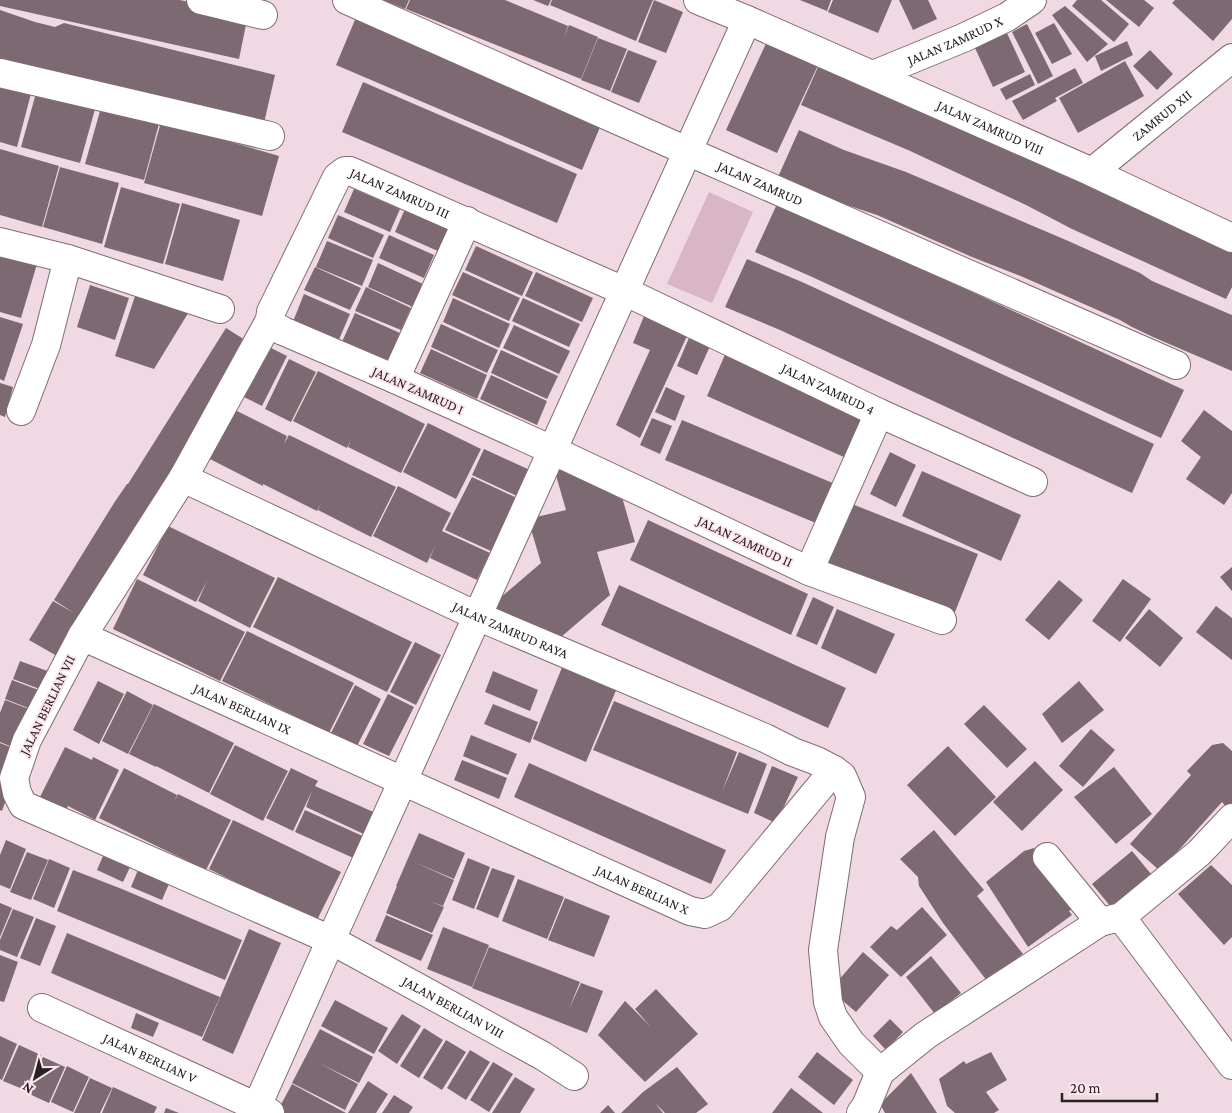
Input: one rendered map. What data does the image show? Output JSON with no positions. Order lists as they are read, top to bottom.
{
  "streets": {
    "street": [
      "JALAN ZAMRUD X",
      "ZAMRUD XII",
      "JALAN ZAMRUD VIII",
      "JALAN ZAMRUD",
      "JALAN ZAMRUD III",
      "JALAN ZAMRUD 4",
      "JALAN ZAMRUD I",
      "JALAN ZAMRUD II",
      "JALAN ZAMRUD RAYA",
      "JALAN BERLIAN VII",
      "JALAN BERLIAN IX",
      "JALAN BERLIAN X",
      "JALAN BERLIAN VIII",
      "JALAN BERLIAN V"
    ]
  },
  "crossings": [
    ["JALAN ZAMRUD X", "JALAN ZAMRUD VIII"],
    ["ZAMRUD XII", "JALAN ZAMRUD VIII"],
    ["JALAN ZAMRUD III", "JALAN ZAMRUD 4"],
    ["JALAN ZAMRUD III", "JALAN ZAMRUD I"],
    ["JALAN ZAMRUD III", "JALAN BERLIAN VII"],
    ["JALAN ZAMRUD I", "JALAN ZAMRUD II"],
    ["JALAN ZAMRUD I", "JALAN BERLIAN VII"],
    ["JALAN ZAMRUD RAYA", "JALAN BERLIAN VII"],
    ["JALAN ZAMRUD RAYA", "JALAN BERLIAN X"],
    ["JALAN BERLIAN VII", "JALAN BERLIAN IX"],
    ["JALAN BERLIAN VII", "JALAN BERLIAN VIII"],
    ["JALAN BERLIAN IX", "JALAN BERLIAN X"]
  ],
  "scale_bar": "20 m",
  "north": "bottom left"
}
